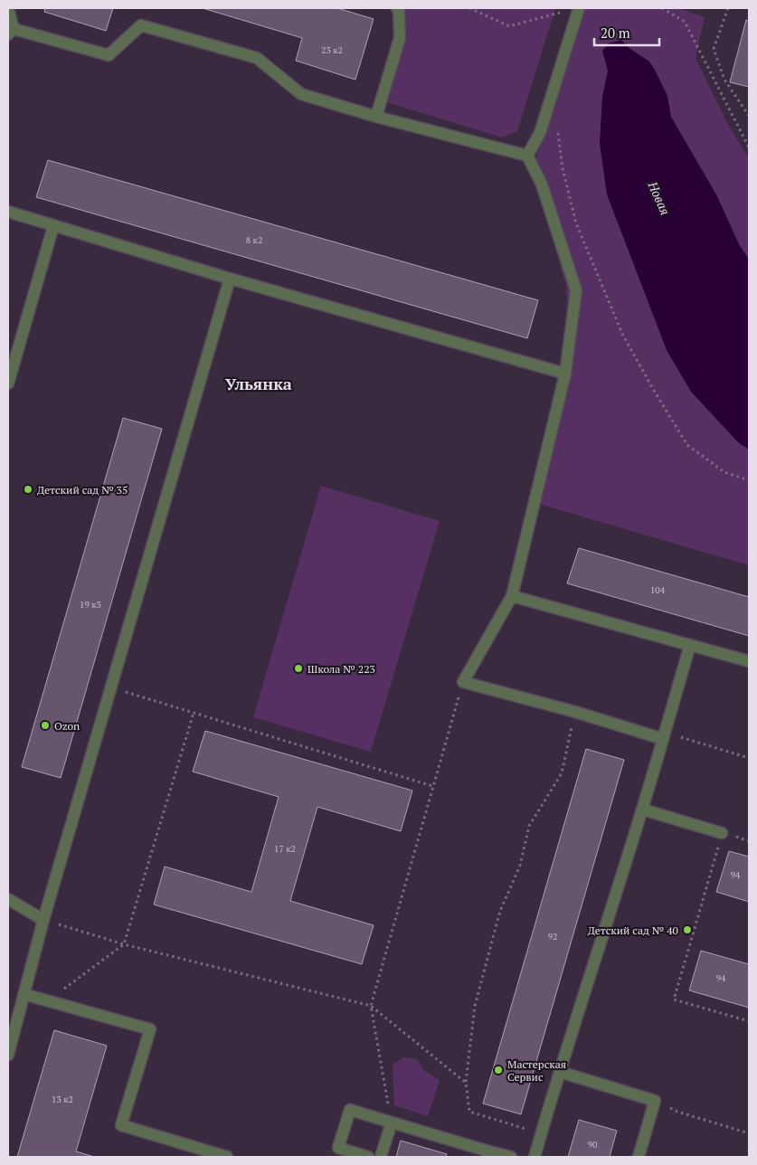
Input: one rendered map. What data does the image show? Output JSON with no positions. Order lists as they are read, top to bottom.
{
  "districts": ["Ульянка"],
  "water": ["Новая"],
  "places": [
    "Детский сад № 35",
    "Школа № 223",
    "Ozon",
    "Детский сад № 40",
    "Мастерская Сервис"
  ],
  "house_numbers": [
    "23 к2",
    "8 к2",
    "104",
    "19 к3",
    "17 к2",
    "94",
    "92",
    "94",
    "13 к2",
    "90"
  ],
  "scale_bar": "20 m"
}
